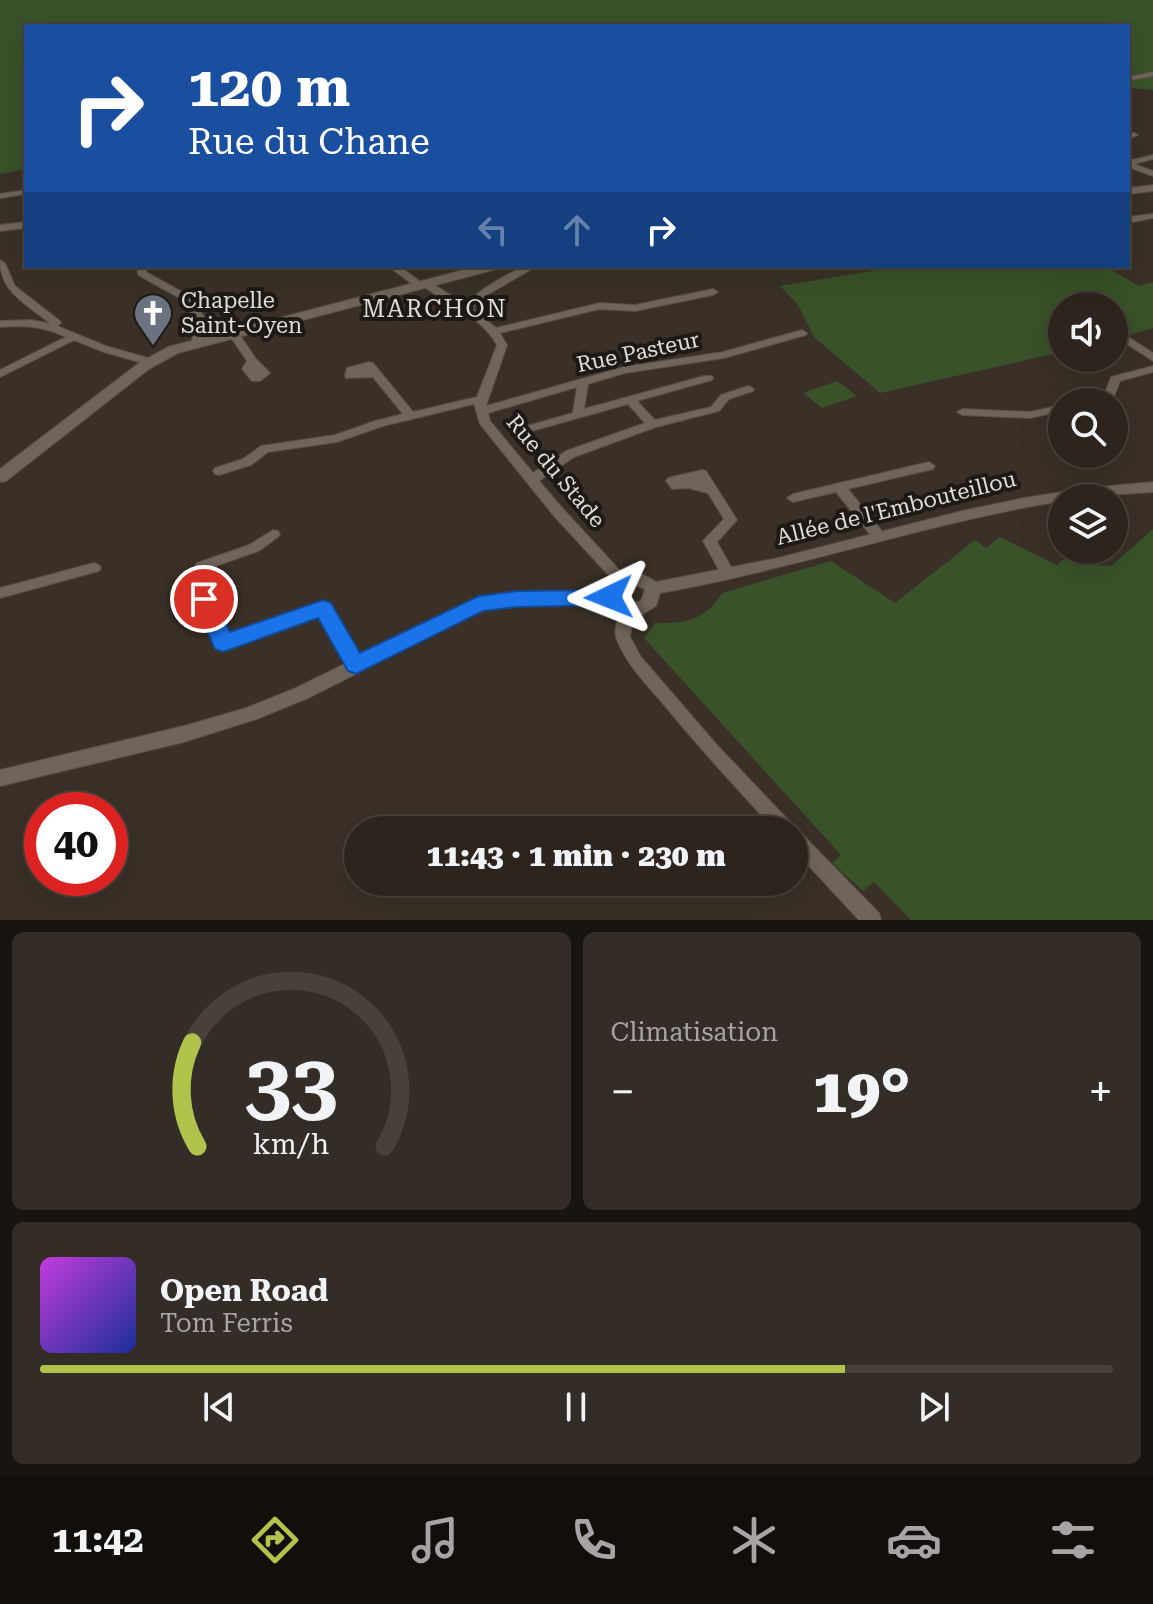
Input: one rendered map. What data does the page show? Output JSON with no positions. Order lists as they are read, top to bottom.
{
  "streets": {
    "street": ["Rue Pasteur", "Rue du Stade", "Allée de l'Embouteillou"]
  },
  "crossings": [
    ["Rue Pasteur", "Rue du Stade"],
    ["Rue du Stade", "Allée de l'Embouteillou"]
  ],
  "districts": ["MARCHON"],
  "places": {
    "church": ["Chapelle Saint-Oyen"]
  },
  "page": {
    "turn": ["120 m", "Rue du Chane"],
    "limit": "40",
    "trip": "11:43 · 1 min · 230 m",
    "tile": "Climatisation",
    "heat": ["−", "19°", "+"],
    "song": ["Open Road", "Tom Ferris"],
    "tabs": "11:42",
    "gauge": ["33", "km/h"]
  }
}
